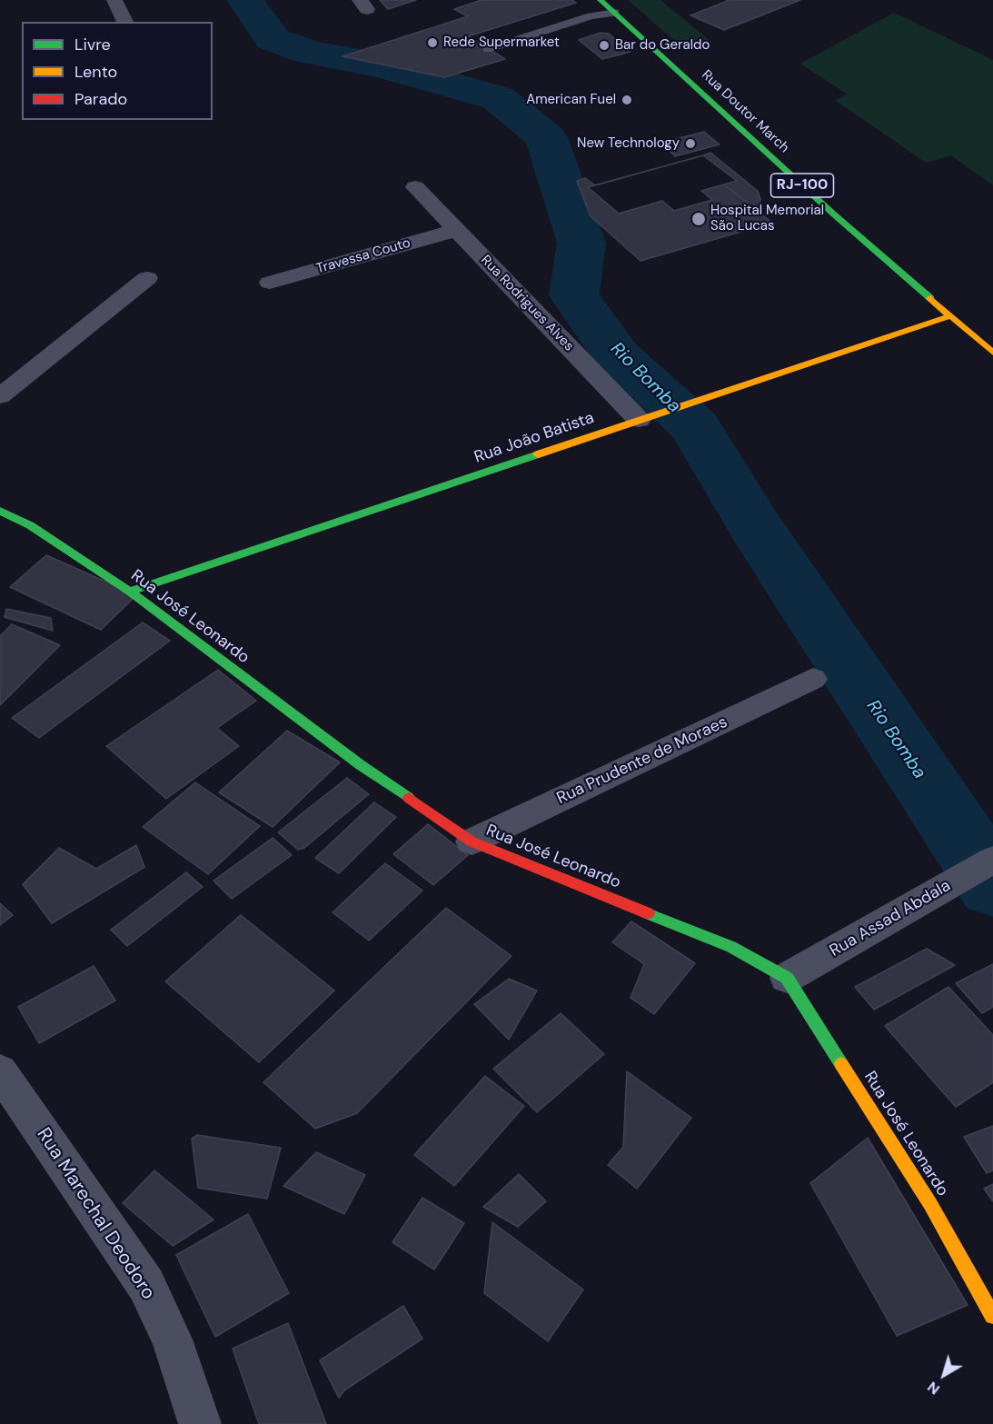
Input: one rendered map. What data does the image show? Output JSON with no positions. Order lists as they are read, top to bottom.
{
  "streets": {
    "street": [
      "Rua Doutor March",
      "RJ-100",
      "Travessa Couto",
      "Rua Rodrigues Alves",
      "Rua João Batista",
      "Rua José Leonardo",
      "Rua Prudente de Moraes",
      "Rua Assad Abdala",
      "Rua Marechal Deodoro"
    ]
  },
  "crossings": [
    ["Rua Doutor March", "Rua João Batista"],
    ["Travessa Couto", "Rua Rodrigues Alves"],
    ["Rua Rodrigues Alves", "Rua João Batista"],
    ["Rua João Batista", "Rua José Leonardo"],
    ["Rua José Leonardo", "Rua Prudente de Moraes"],
    ["Rua José Leonardo", "Rua Assad Abdala"]
  ],
  "water": ["Rio Bomba"],
  "places": [
    "Rede Supermarket",
    "Bar do Geraldo",
    "American Fuel",
    "New Technology",
    "Hospital Memorial São Lucas"
  ],
  "legend": ["Livre", "Lento", "Parado"],
  "north": "bottom left"
}
